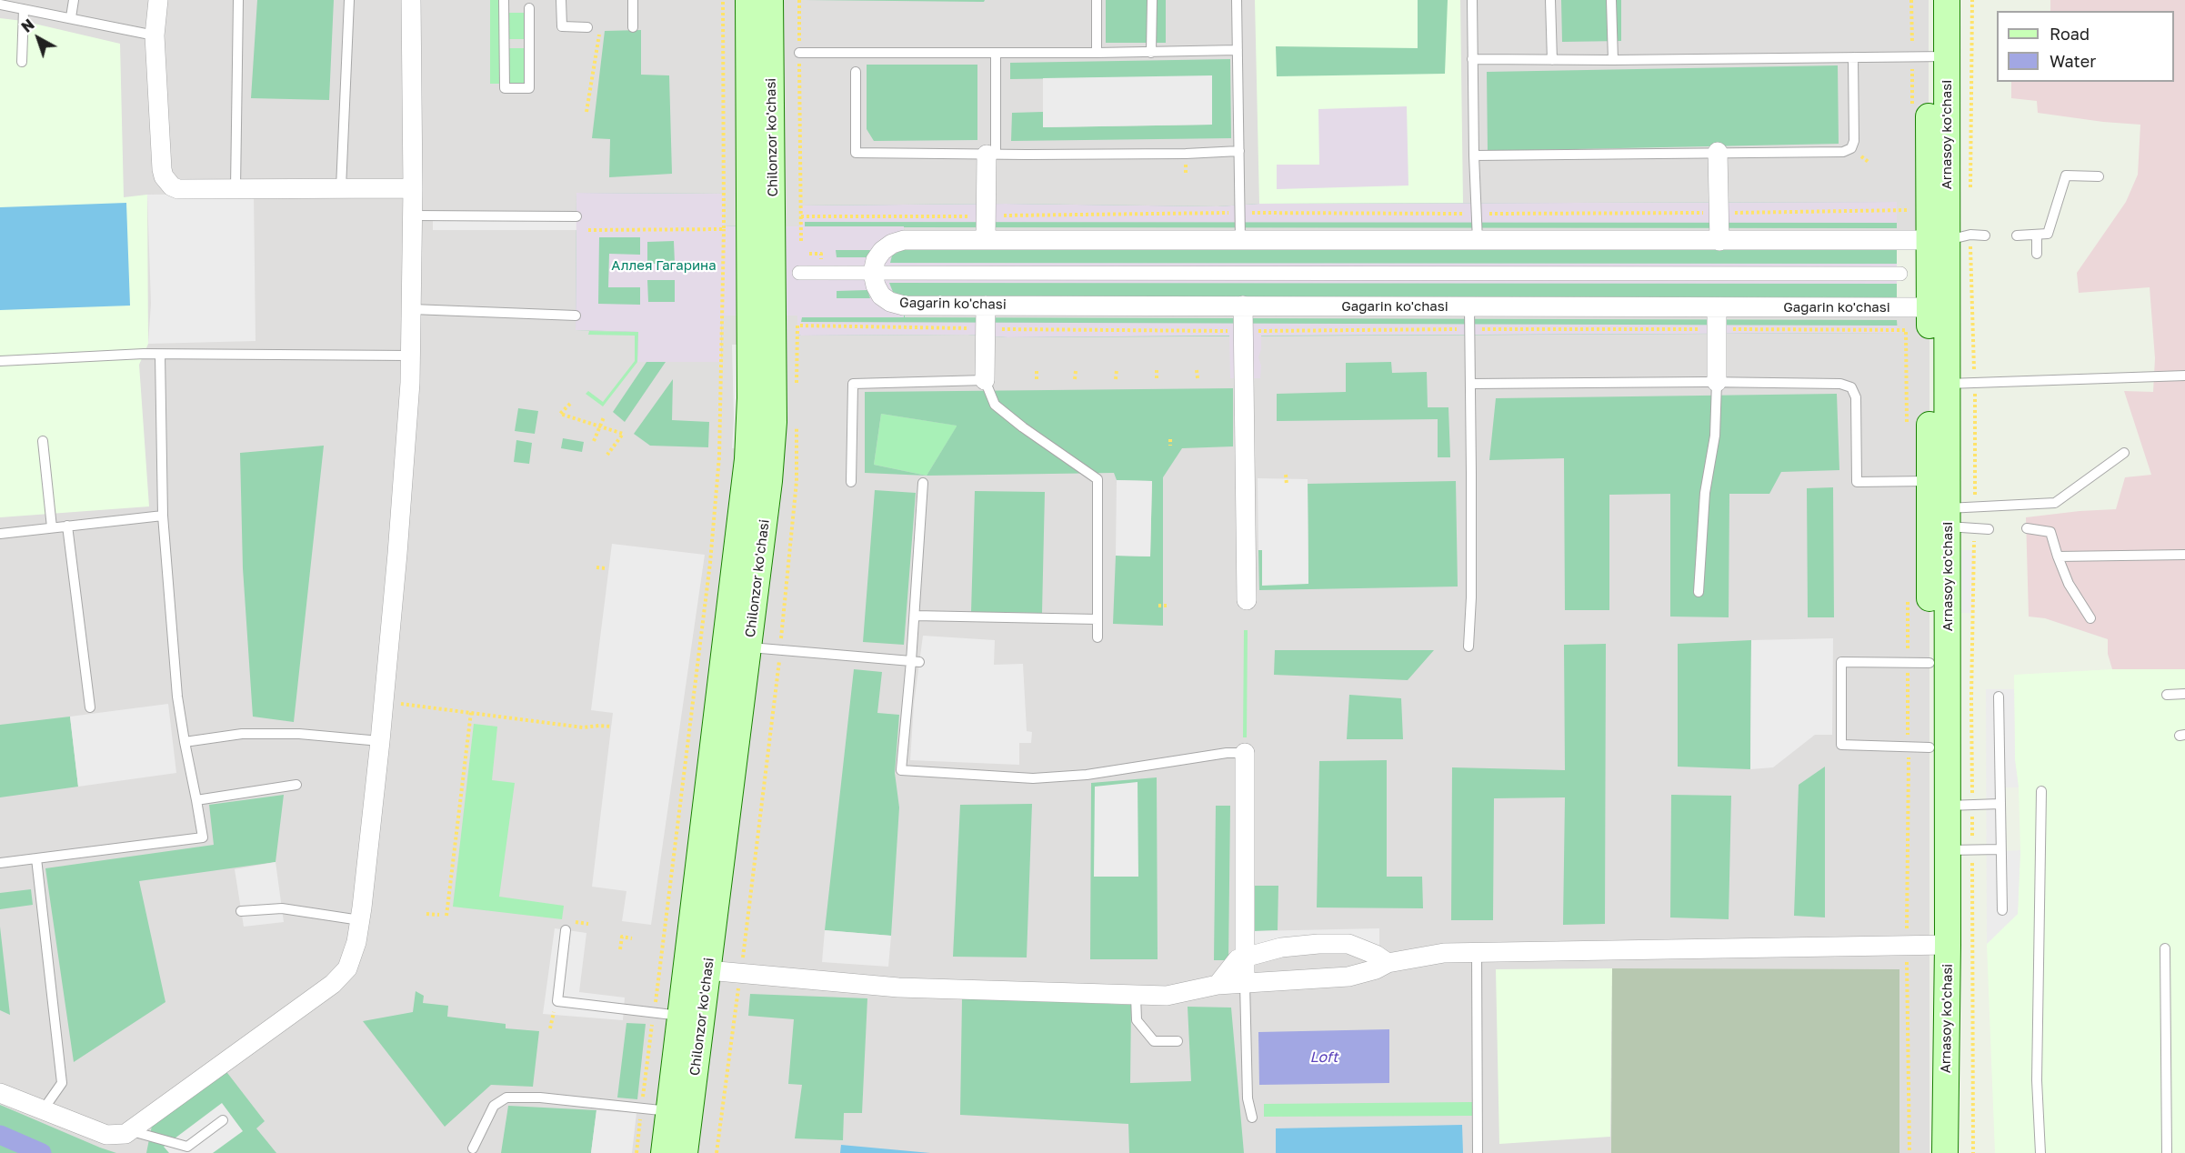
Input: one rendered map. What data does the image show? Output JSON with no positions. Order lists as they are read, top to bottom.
{
  "streets": {
    "main road": ["Arnasoy ko'chasi", "Chilonzor ko'chasi"],
    "street": ["Gagarin ko'chasi"]
  },
  "crossings": [
    ["Arnasoy ko'chasi", "Gagarin ko'chasi"]
  ],
  "water": ["Loft"],
  "parks": ["Аллея Гагарина"],
  "legend": ["Road", "Water"],
  "north": "top left"
}
